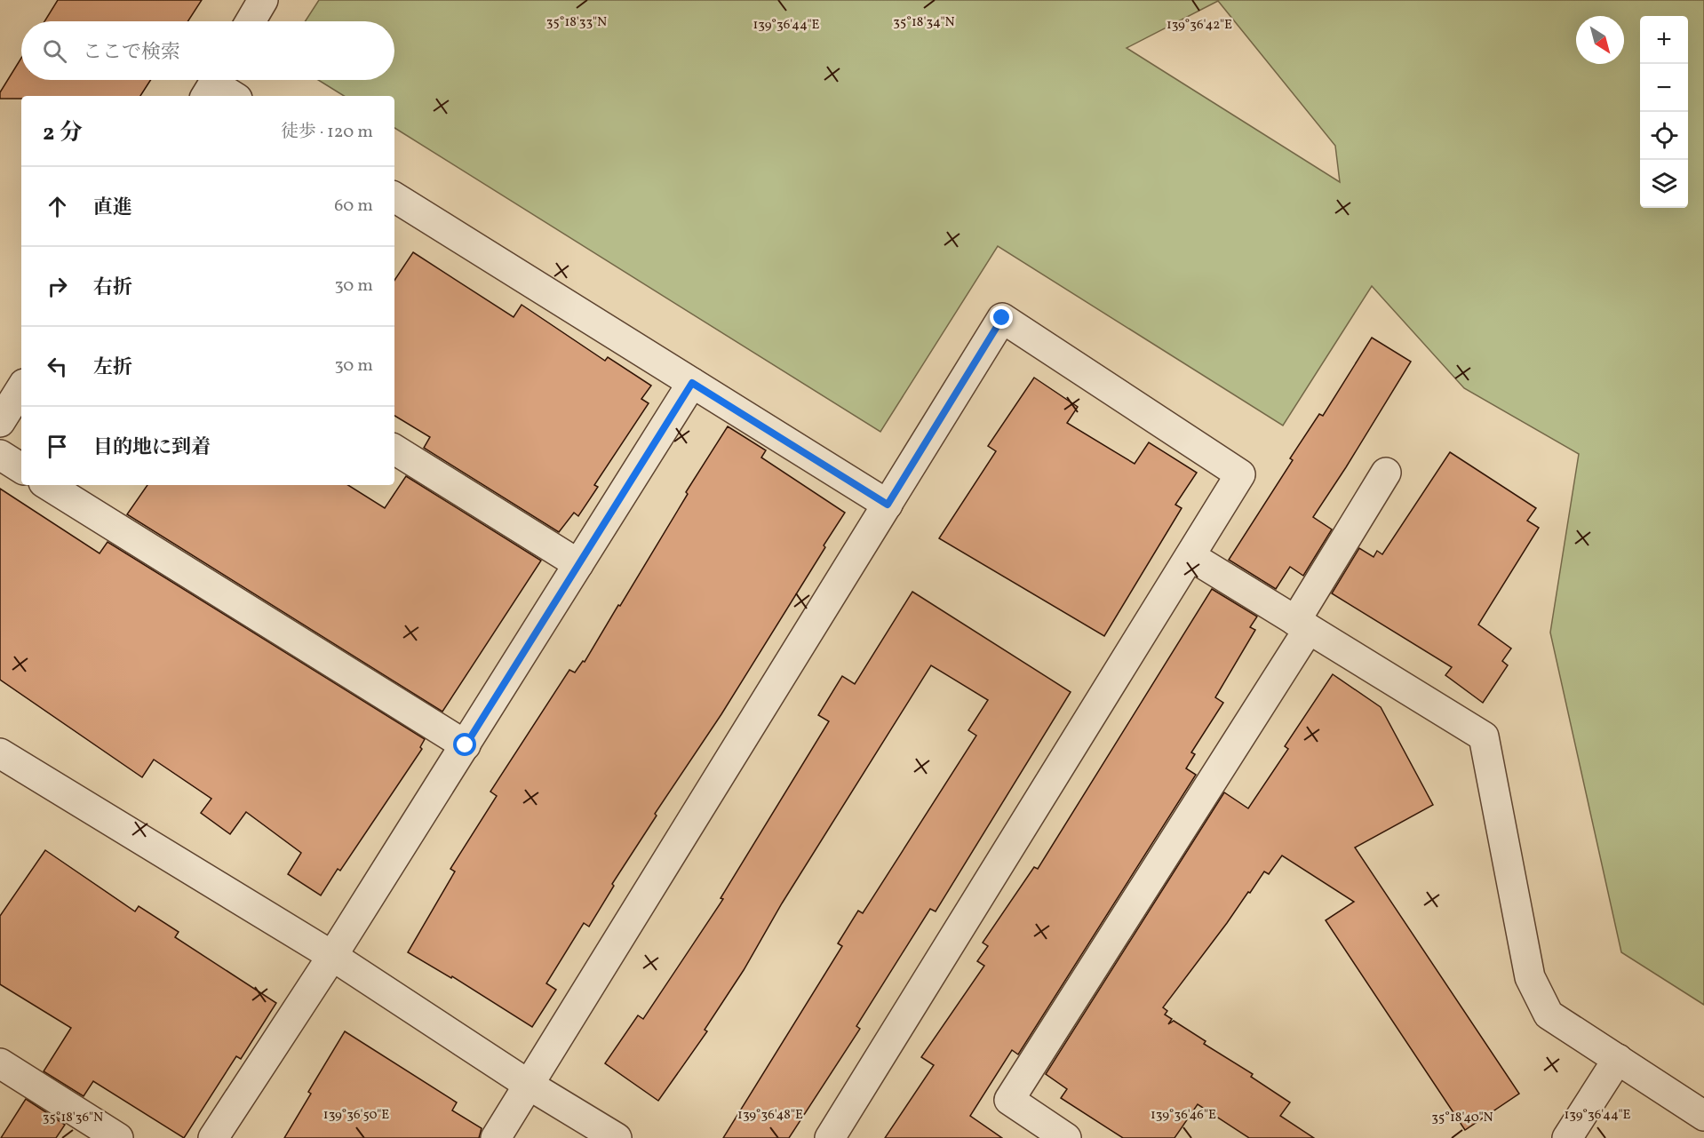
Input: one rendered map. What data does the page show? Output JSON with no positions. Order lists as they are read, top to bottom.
{
  "north": "bottom right",
  "page": {
    "map_buttons": ["+", "−"],
    "search": "ここで検索",
    "heading": ["2 分", "徒歩 · 120 m"],
    "list": [
      ["直進", "60 m"],
      ["右折", "30 m"],
      ["左折", "30 m"],
      "目的地に到着"
    ]
  },
  "coordinates": [
    "35°18'33\"N",
    "35°18'34\"N",
    "139°36'44\"E",
    "139°36'42\"E",
    "139°36'50\"E",
    "139°36'48\"E",
    "139°36'46\"E",
    "35°18'36\"N",
    "35°18'40\"N"
  ]
}
